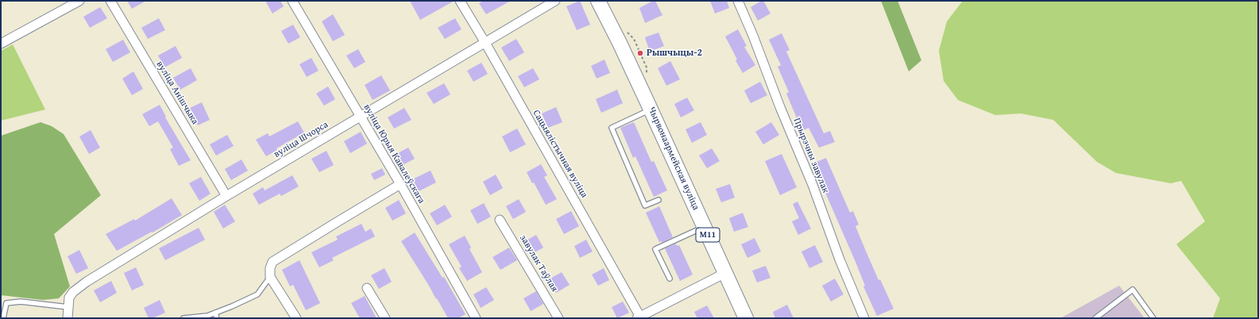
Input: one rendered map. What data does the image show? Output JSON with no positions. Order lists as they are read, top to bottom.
{
  "streets": {
    "highway": ["Чырвонаармейская вуліца", "М11"],
    "street": [
      "вуліца Анішчыка",
      "вуліца Шчорса",
      "вуліца Юрыя Кавалеўскага",
      "Сацыялістычная вуліца",
      "Прырэчны завулак",
      "завулак Таўлая"
    ]
  },
  "crossings": [
    ["вуліца Анішчыка", "вуліца Шчорса"],
    ["вуліца Шчорса", "вуліца Юрыя Кавалеўскага"],
    ["вуліца Шчорса", "Сацыялістычная вуліца"]
  ],
  "places": ["Рышчыцы-2"]
}
